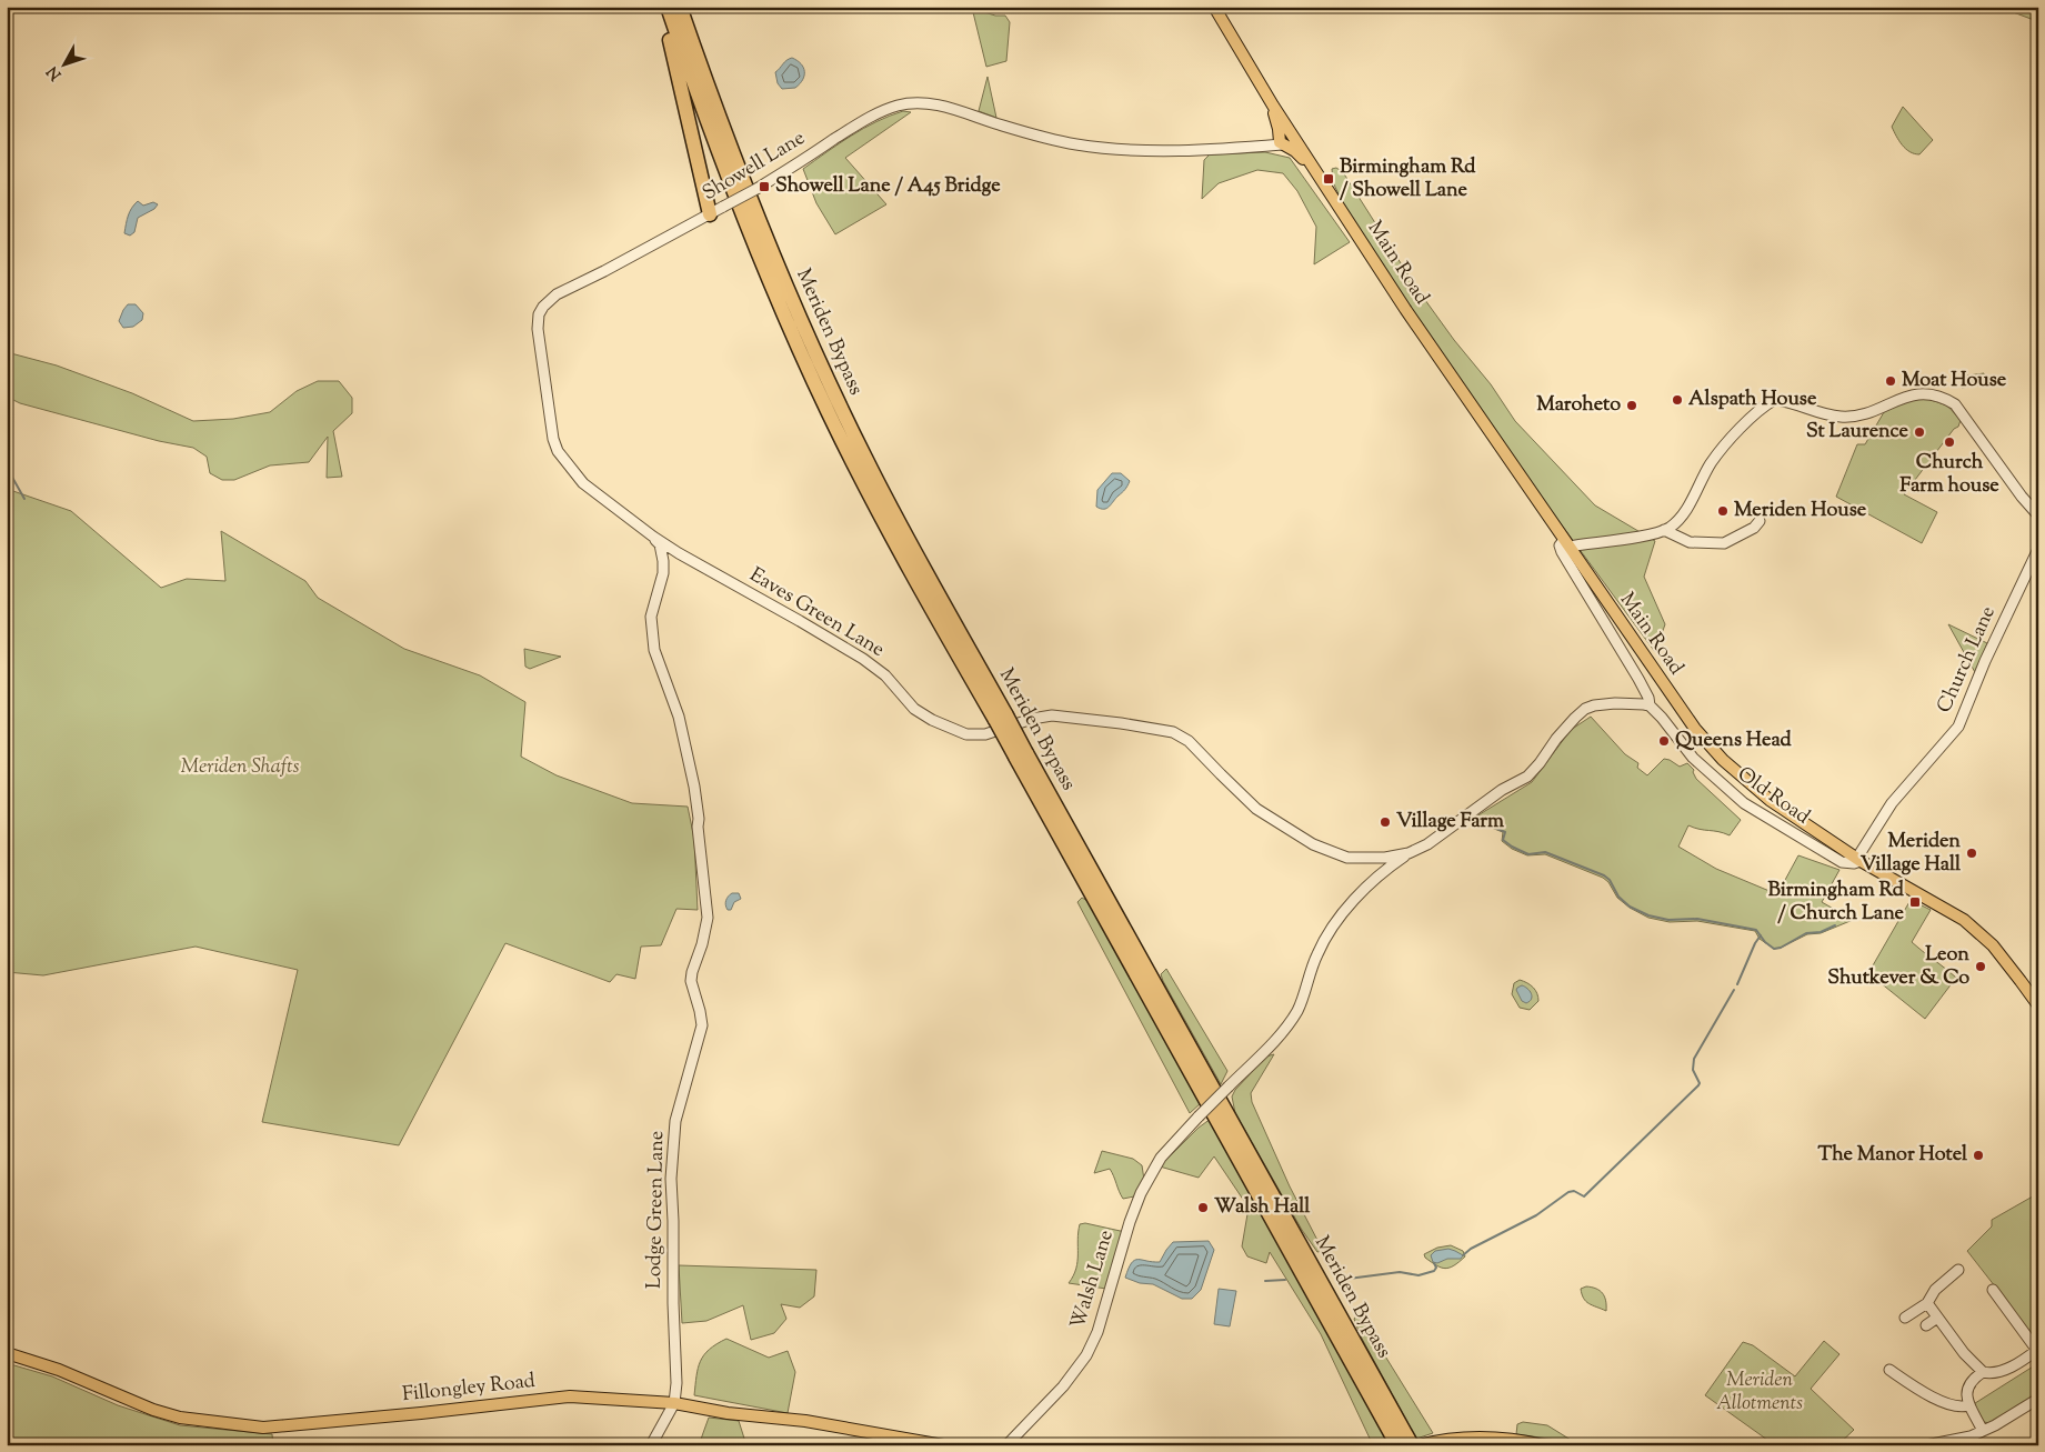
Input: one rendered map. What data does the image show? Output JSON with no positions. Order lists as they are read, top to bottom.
{
  "streets": {
    "highway": ["Meriden Bypass"],
    "main road": ["Main Road", "Fillongley Road"],
    "street": [
      "Showell Lane",
      "Eaves Green Lane",
      "Church Lane",
      "Old Road",
      "Lodge Green Lane",
      "Walsh Lane"
    ]
  },
  "crossings": [
    ["Showell Lane", "Main Road"],
    ["Showell Lane", "Eaves Green Lane"],
    ["Main Road", "Church Lane"],
    ["Main Road", "Old Road"],
    ["Eaves Green Lane", "Old Road"],
    ["Church Lane", "Old Road"],
    ["Lodge Green Lane", "Fillongley Road"]
  ],
  "parks": ["Meriden Shafts", "Meriden Allotments"],
  "places": {
    "transit": ["Birmingham Rd / Showell Lane", "Showell Lane / A45 Bridge", "Birmingham Rd / Church Lane"],
    "other": [
      "Moat House",
      "Alspath House",
      "Maroheto",
      "St Laurence",
      "Church Farm house",
      "Meriden House",
      "Queens Head",
      "Village Farm",
      "Meriden Village Hall",
      "Leon Shutkever & Co",
      "The Manor Hotel",
      "Walsh Hall"
    ]
  },
  "north": "bottom left"
}
